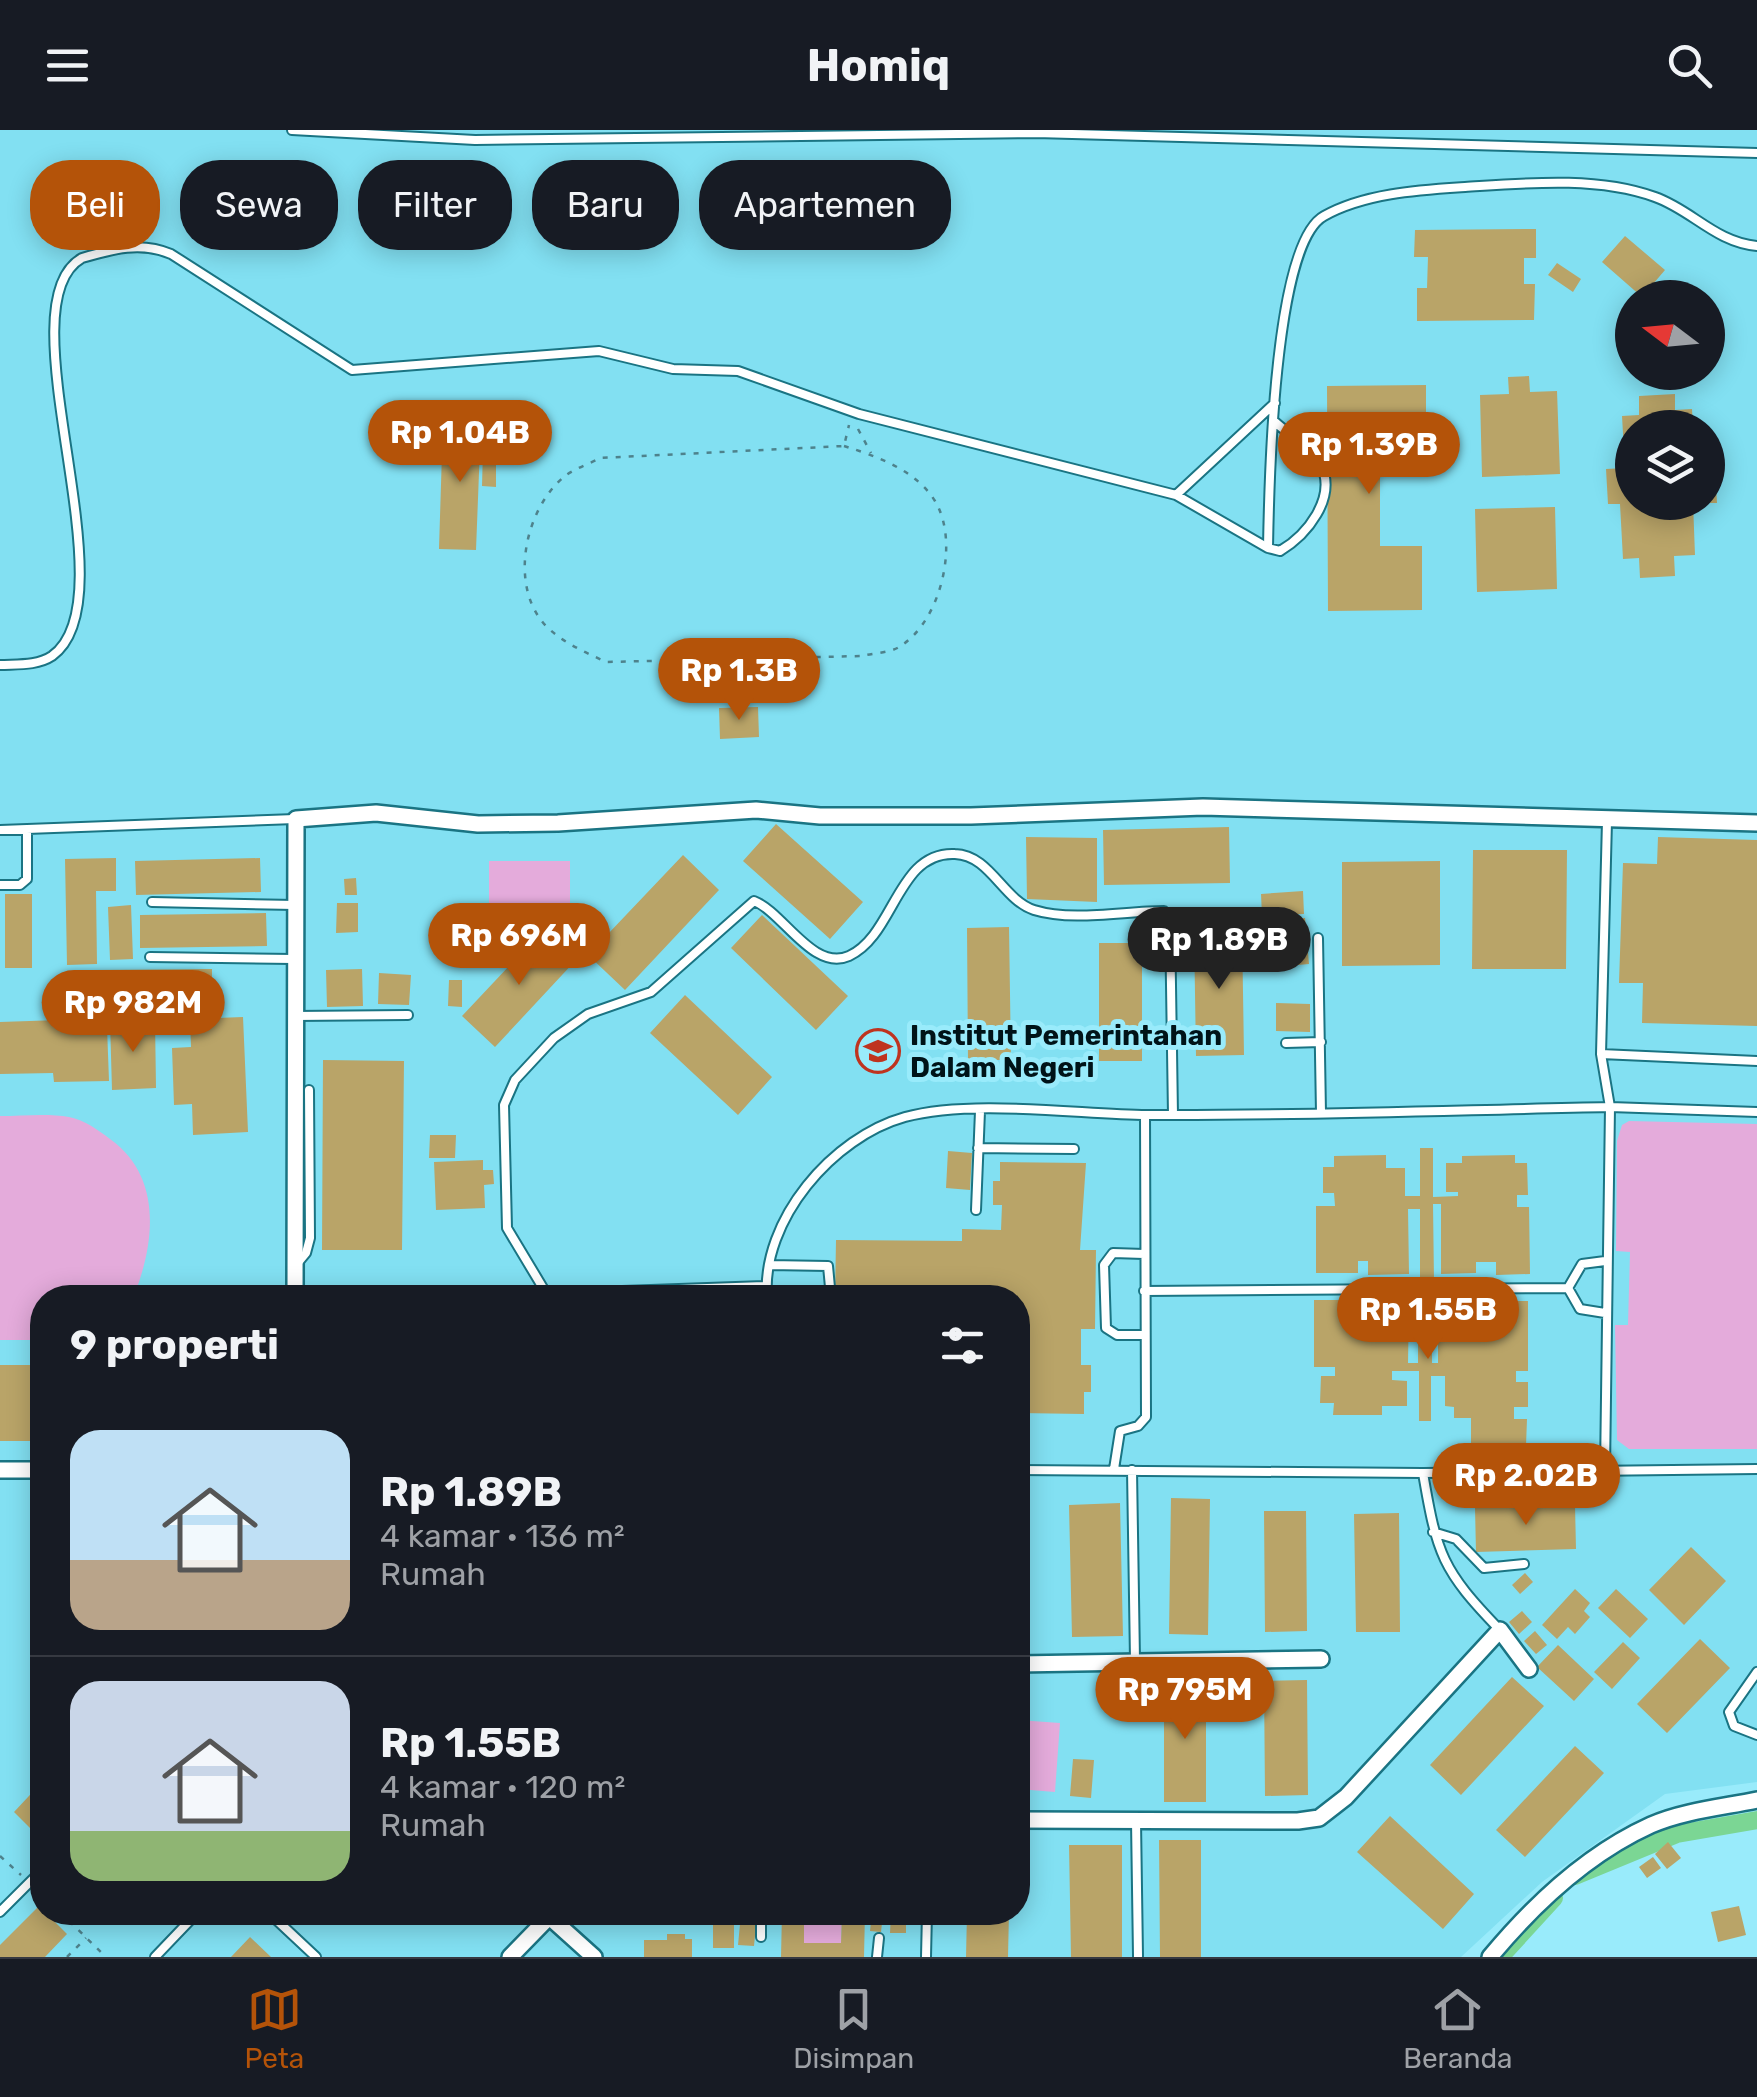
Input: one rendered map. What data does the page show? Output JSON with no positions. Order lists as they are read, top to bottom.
{
  "places": {
    "school or university": ["Institut Pemerintahan Dalam Negeri"]
  },
  "north": "left",
  "page": {
    "header": "Homiq",
    "chip": [
      "Beli",
      "Sewa",
      "Filter",
      "Baru",
      "Apartemen"
    ],
    "price": [
      "Rp 1.04B",
      "Rp 1.39B",
      "Rp 1.3B",
      "Rp 696M",
      "Rp 1.89B",
      "Rp 982M",
      "Rp 1.55B",
      "Rp 2.02B",
      "Rp 795M"
    ],
    "heading": "9 properti",
    "list": [
      {
        "name": "Rp 1.89B",
        "note": "4 kamar · 136 m² · Rumah"
      },
      {
        "name": "Rp 1.55B",
        "note": "4 kamar · 120 m² · Rumah"
      }
    ],
    "tabs": ["Peta", "Disimpan", "Beranda"]
  }
}
